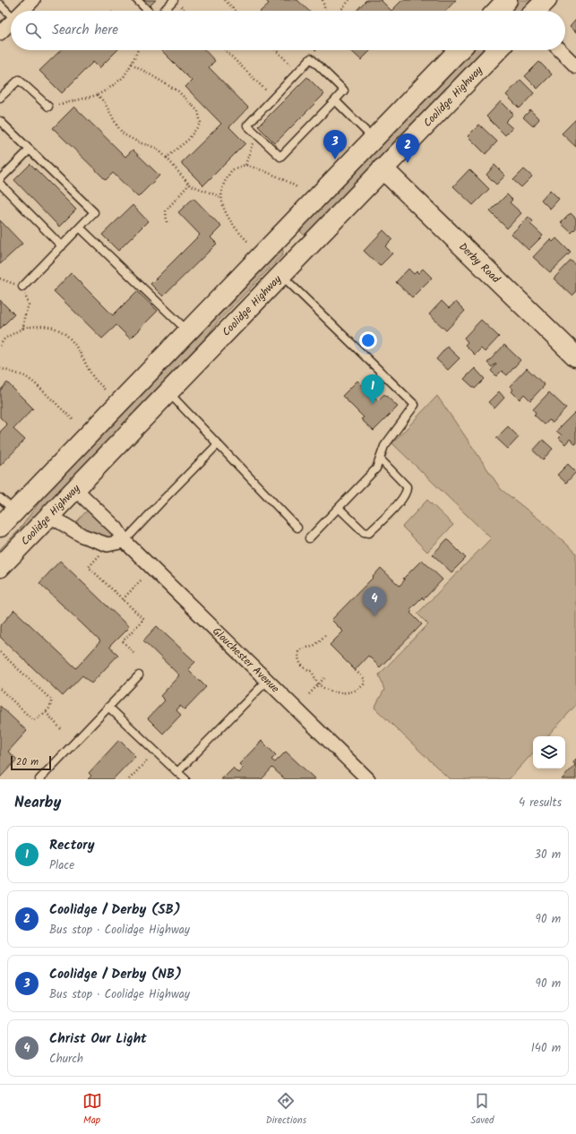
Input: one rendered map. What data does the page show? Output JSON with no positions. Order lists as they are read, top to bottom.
{
  "streets": {
    "main road": ["Coolidge Highway", "Derby Road"],
    "street": ["Glouchester Avenue"]
  },
  "crossings": [
    ["Coolidge Highway", "Derby Road"],
    ["Coolidge Highway", "Glouchester Avenue"]
  ],
  "scale_bar": "20 m",
  "page": {
    "search": "Search here",
    "pins": [
      "3",
      "2",
      "1",
      "4"
    ],
    "scale": "20 m",
    "heading": ["Nearby", "4 results"],
    "list": [
      {
        "mark": "1",
        "name": "Rectory",
        "note": "Place",
        "value": "30 m"
      },
      {
        "mark": "2",
        "name": "Coolidge / Derby (SB)",
        "note": "Bus stop · Coolidge Highway",
        "value": "90 m"
      },
      {
        "mark": "3",
        "name": "Coolidge / Derby (NB)",
        "note": "Bus stop · Coolidge Highway",
        "value": "90 m"
      },
      {
        "mark": "4",
        "name": "Christ Our Light",
        "note": "Church",
        "value": "140 m"
      }
    ],
    "nav": ["Map", "Directions", "Saved"]
  }
}
